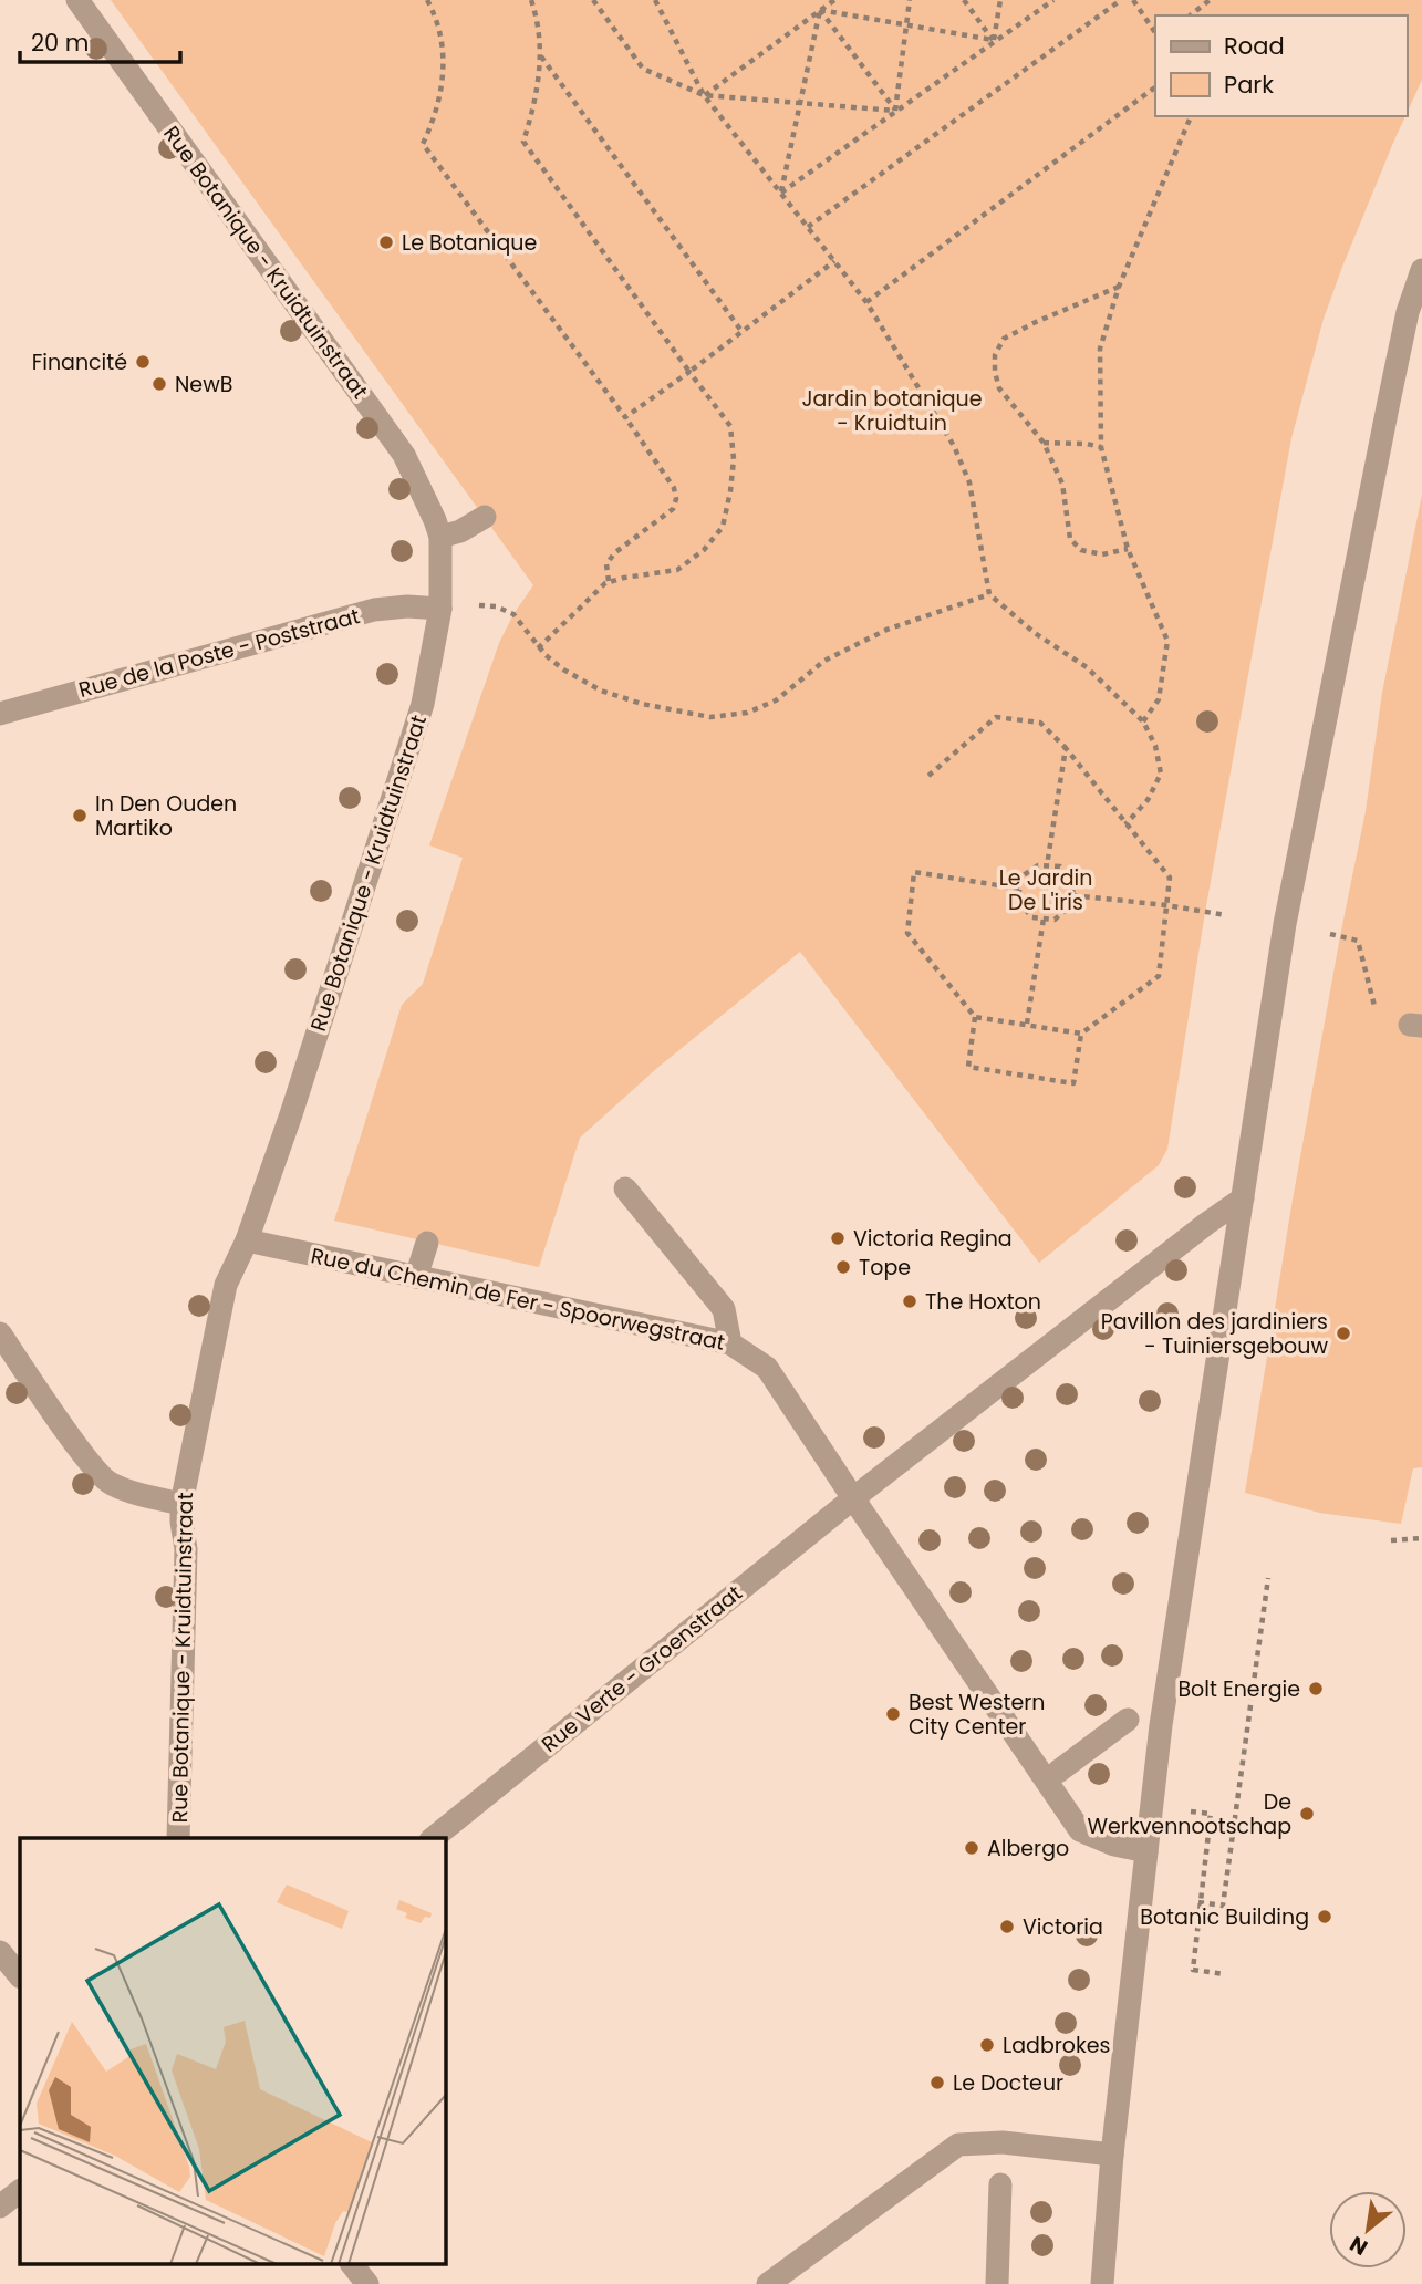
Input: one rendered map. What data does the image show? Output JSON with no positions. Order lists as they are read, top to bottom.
{
  "streets": {
    "street": [
      "Rue Botanique - Kruidtuinstraat",
      "Rue de la Poste - Poststraat",
      "Rue du Chemin de Fer - Spoorwegstraat",
      "Rue Verte - Groenstraat"
    ]
  },
  "crossings": [
    ["Rue Botanique - Kruidtuinstraat", "Rue de la Poste - Poststraat"],
    ["Rue Botanique - Kruidtuinstraat", "Rue du Chemin de Fer - Spoorwegstraat"],
    ["Rue du Chemin de Fer - Spoorwegstraat", "Rue Verte - Groenstraat"]
  ],
  "parks": ["Jardin botanique - Kruidtuin", "Le Jardin De L'iris"],
  "places": [
    "Le Botanique",
    "Financité",
    "NewB",
    "In Den Ouden Martiko",
    "Victoria Regina",
    "Tope",
    "The Hoxton",
    "Pavillon des jardiniers - Tuiniersgebouw",
    "Bolt Energie",
    "Best Western City Center",
    "De Werkvennootschap",
    "Albergo",
    "Botanic Building",
    "Victoria",
    "Ladbrokes",
    "Le Docteur"
  ],
  "legend": ["Road", "Park"],
  "scale_bar": "20 m",
  "north": "bottom left"
}
